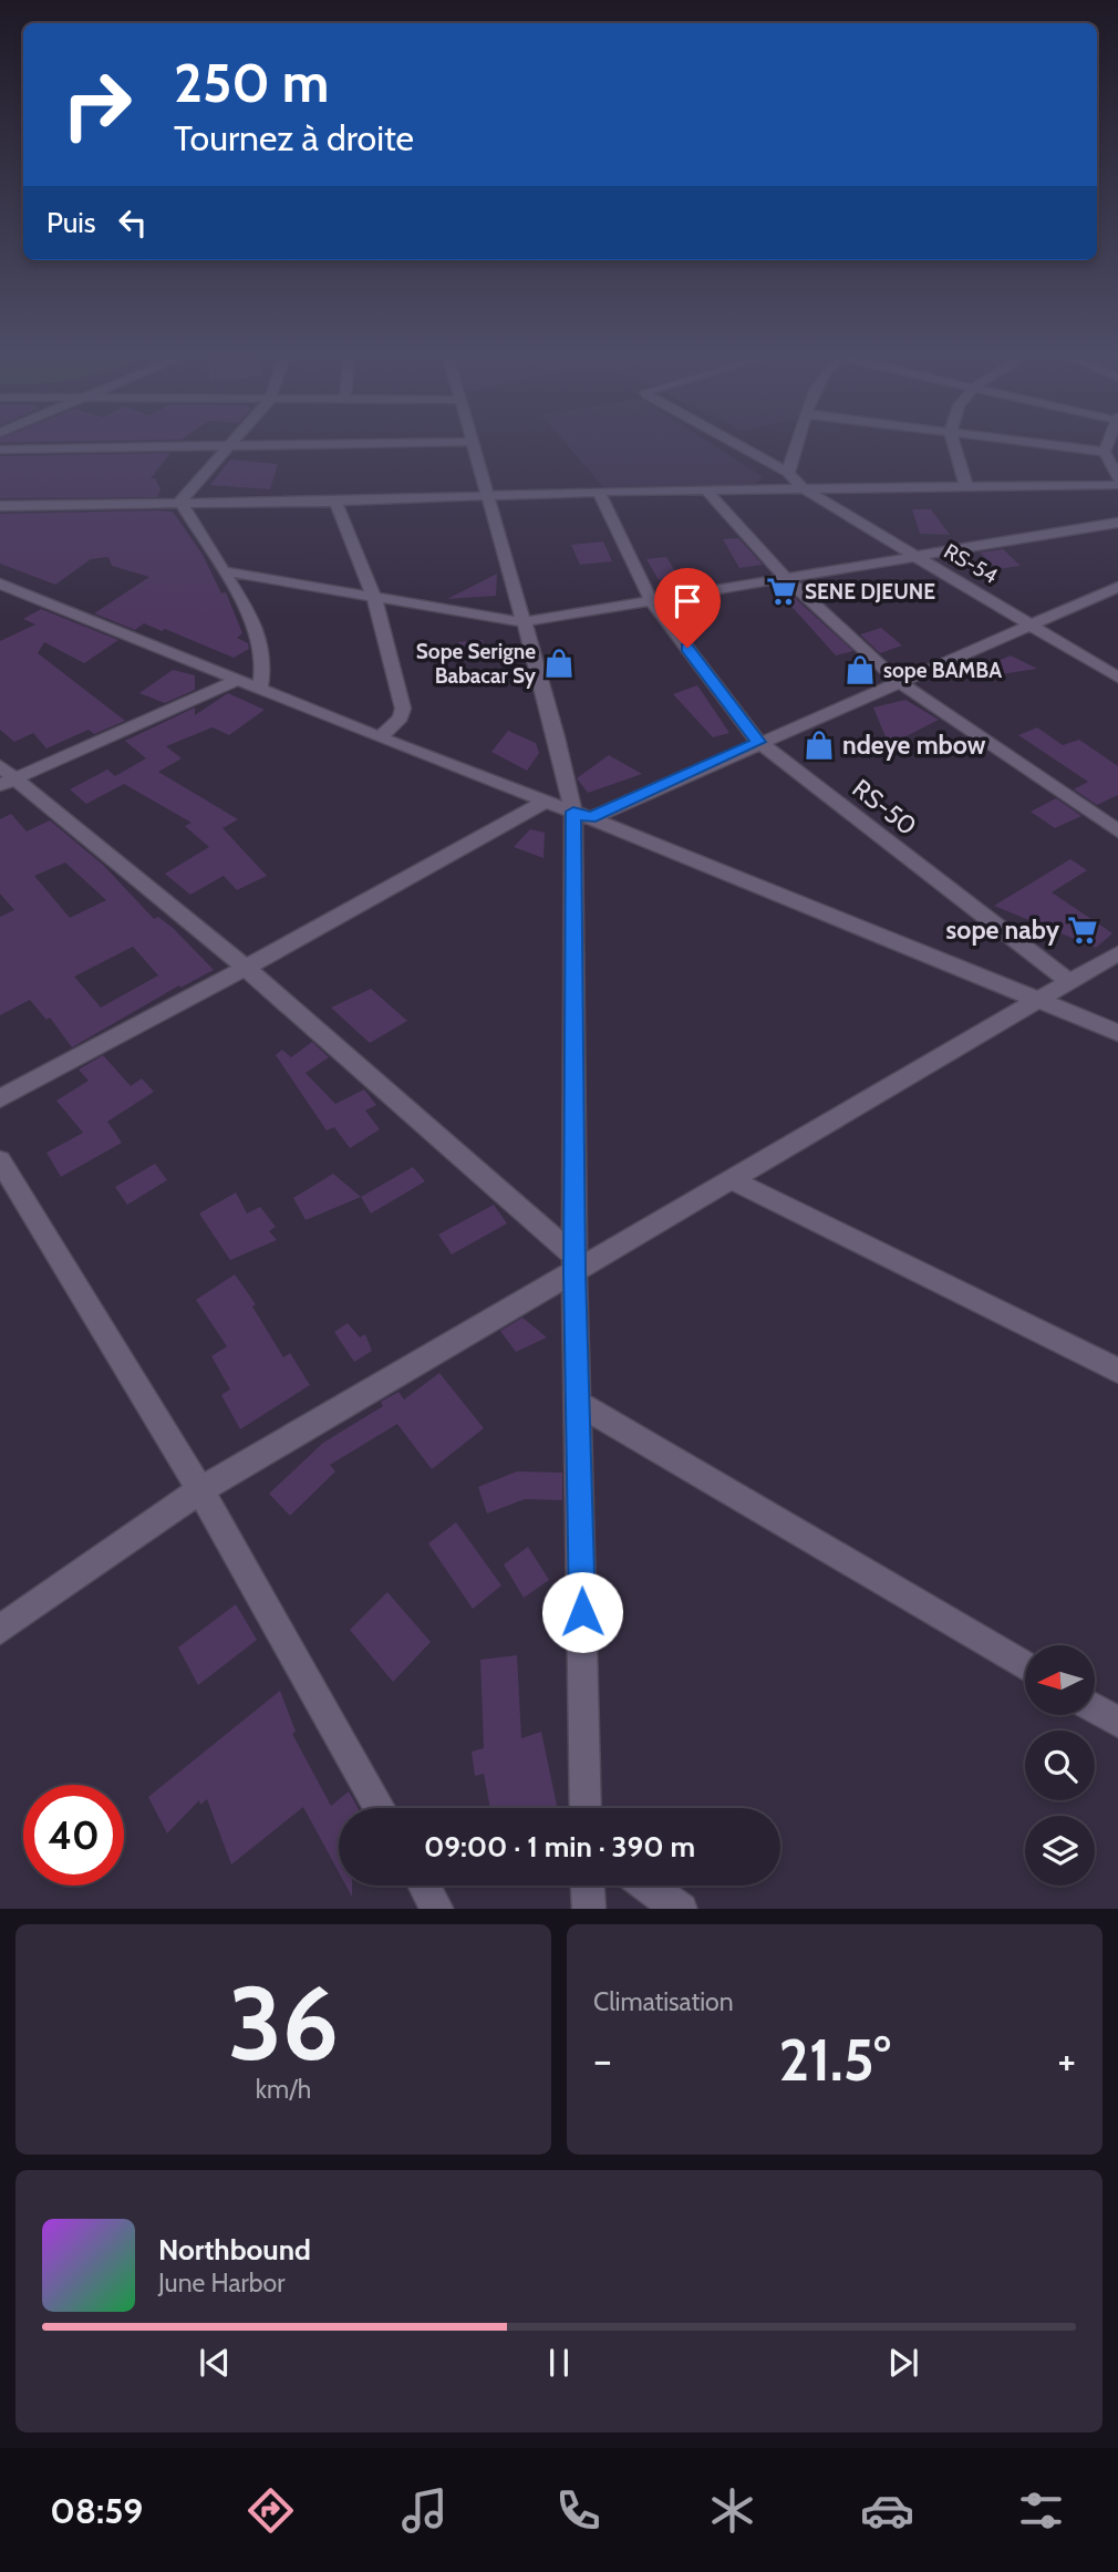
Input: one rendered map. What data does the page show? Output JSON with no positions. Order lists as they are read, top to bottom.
{
  "streets": {
    "street": ["RS-54", "RS-50"]
  },
  "places": {
    "supermarket": ["SENE DJEUNE", "sope naby"],
    "shop": ["Sope Serigne Babacar Sy", "sope BAMBA", "ndeye mbow"]
  },
  "north": "left",
  "page": {
    "turn": ["250 m", "Tournez à droite"],
    "then": "Puis",
    "limit": "40",
    "trip": "09:00 · 1 min · 390 m",
    "tile": [
      ["36", "km/h"],
      "Climatisation"
    ],
    "heat": ["−", "21.5°", "+"],
    "song": ["Northbound", "June Harbor"],
    "tabs": "08:59"
  }
}
